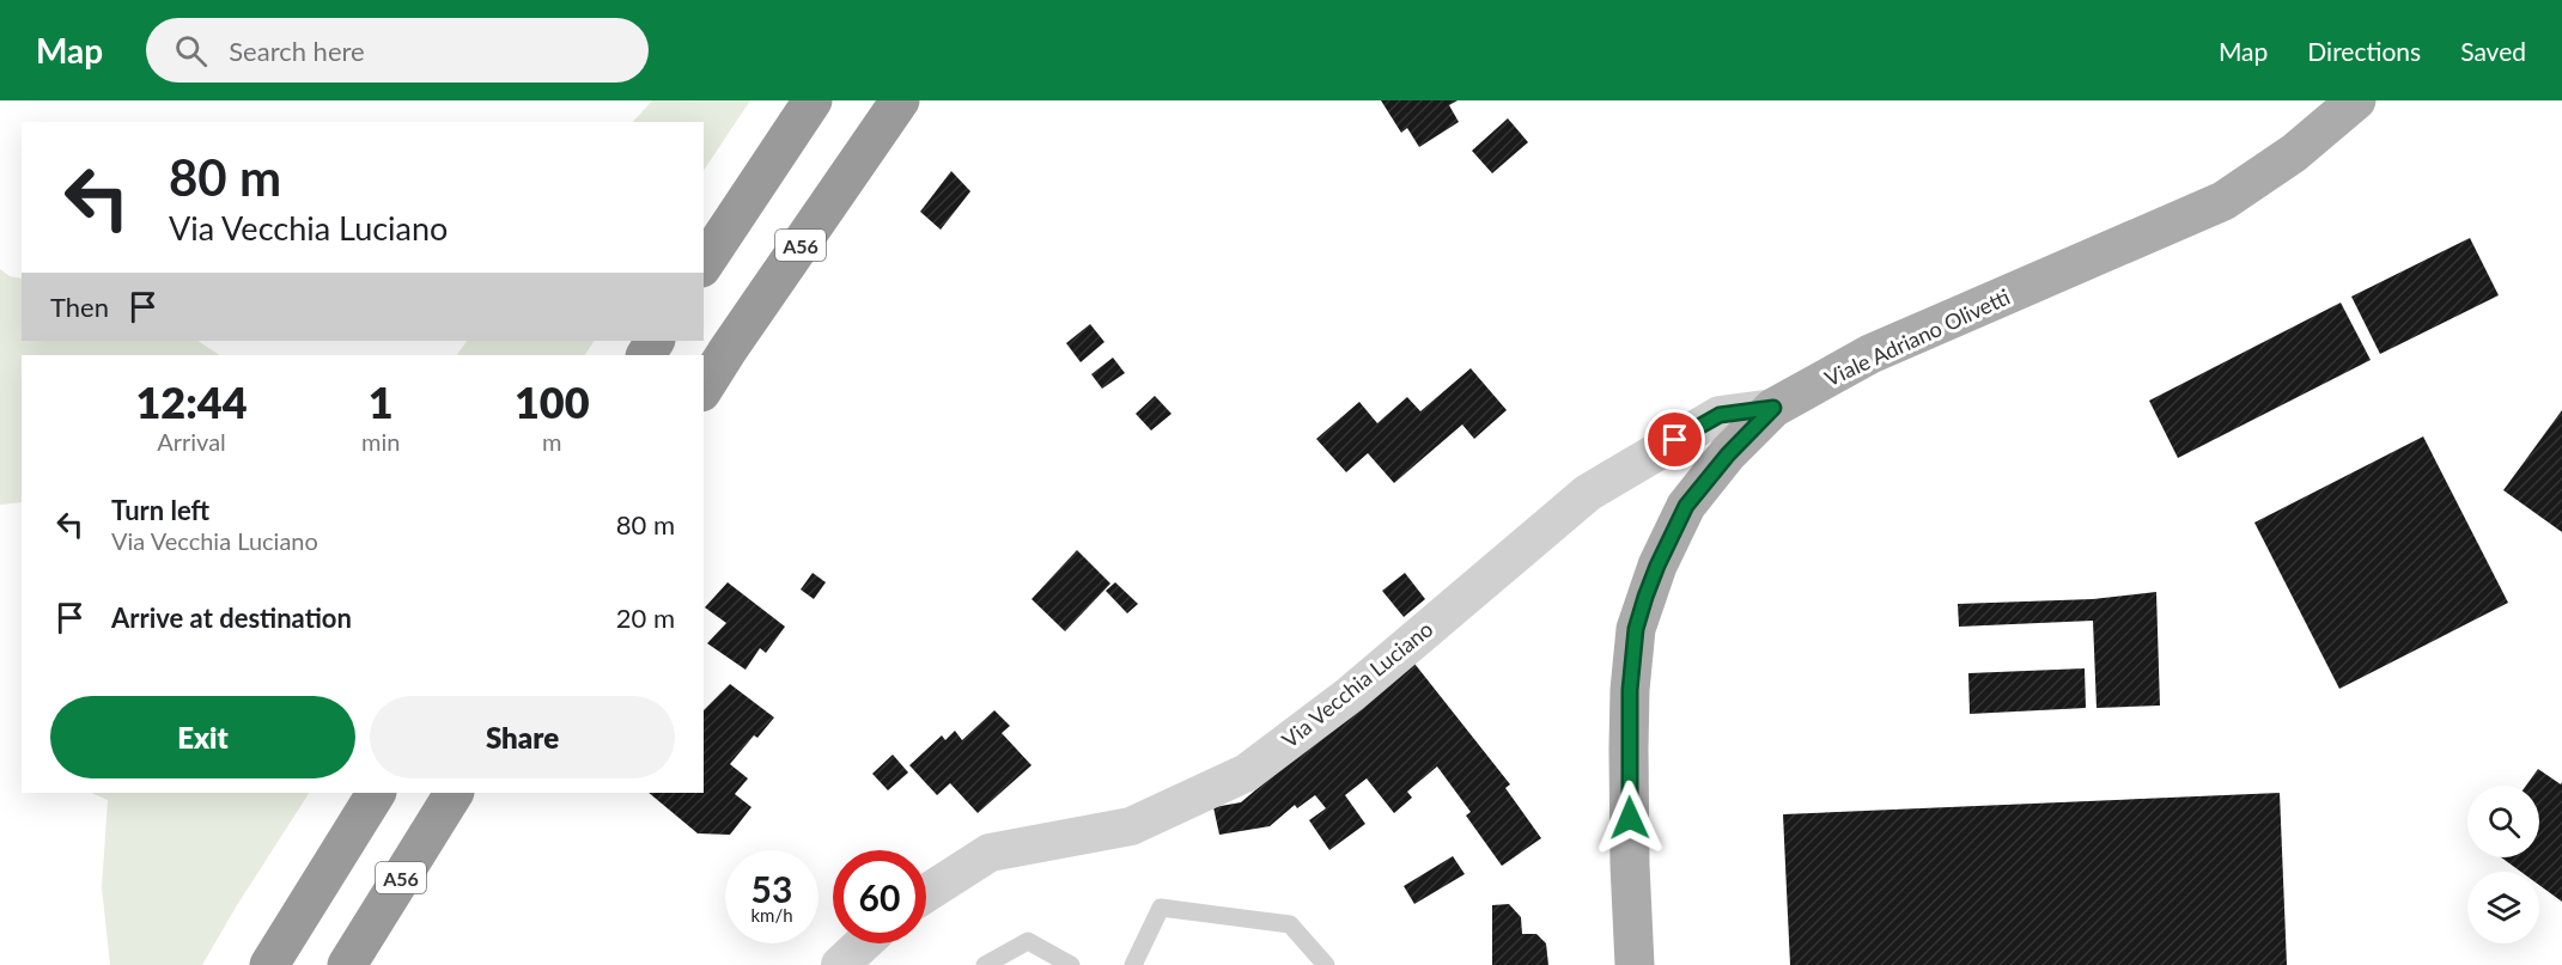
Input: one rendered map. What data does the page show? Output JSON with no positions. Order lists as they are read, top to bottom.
{
  "streets": {
    "highway": ["A56"],
    "main road": ["Viale Adriano Olivetti"],
    "street": ["Via Vecchia Luciano"]
  },
  "crossings": [
    ["Viale Adriano Olivetti", "Via Vecchia Luciano"]
  ],
  "page": {
    "header": "Map",
    "search": "Search here",
    "nav": ["Map", "Directions", "Saved"],
    "turn": ["80 m", "Via Vecchia Luciano"],
    "then": "Then",
    "eta": [
      "12:44",
      "Arrival",
      "1",
      "min",
      "100",
      "m"
    ],
    "list": [
      {
        "name": "Turn left",
        "note": "Via Vecchia Luciano",
        "value": "80 m"
      },
      {
        "name": "Arrive at destination",
        "value": "20 m"
      }
    ],
    "buttons": ["Exit", "Share"],
    "speed": "53 km/h",
    "limit": "60"
  }
}
